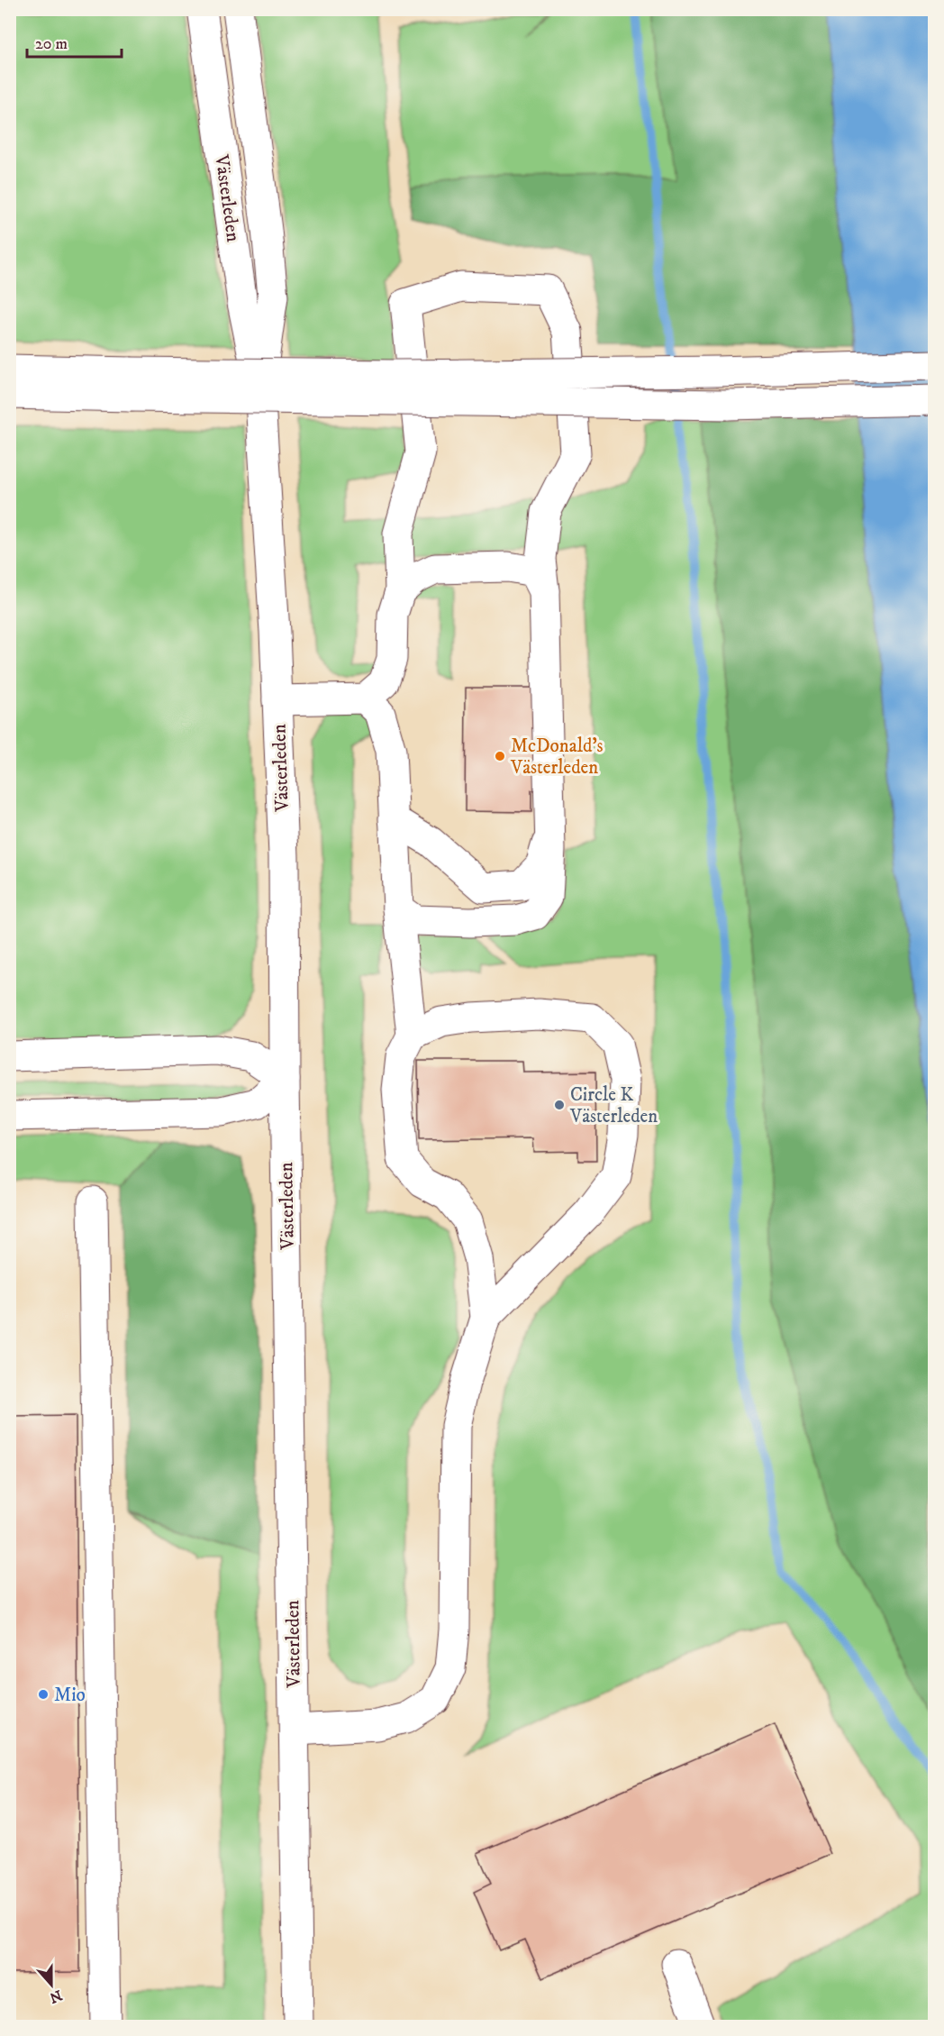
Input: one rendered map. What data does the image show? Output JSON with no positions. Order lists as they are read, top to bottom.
{
  "streets": {
    "main road": ["Västerleden"]
  },
  "places": ["McDonald's Västerleden", "Circle K Västerleden", "Mio"],
  "scale_bar": "20 m",
  "north": "bottom"
}
